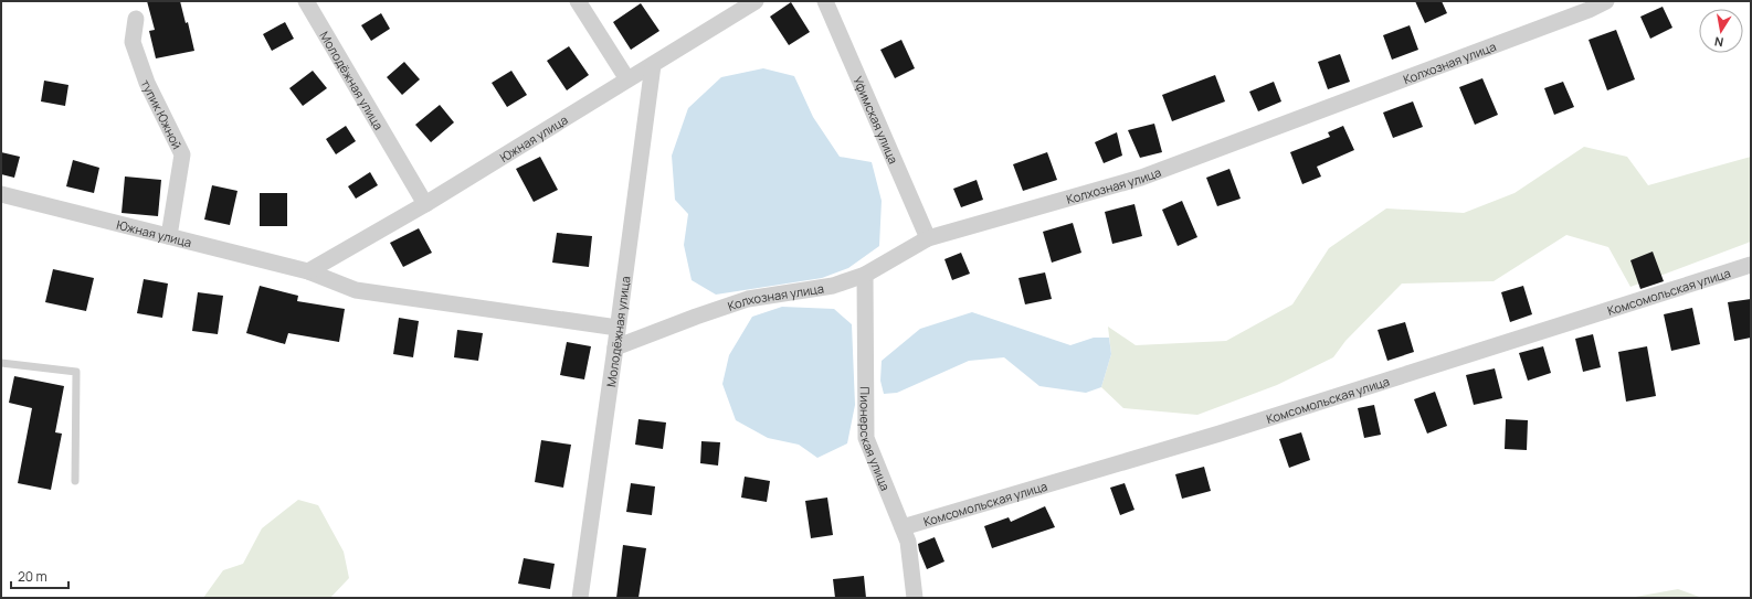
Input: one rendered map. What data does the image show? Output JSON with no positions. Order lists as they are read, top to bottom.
{
  "streets": {
    "street": [
      "Колхозная улица",
      "Молодёжная улица",
      "тупик Южной",
      "Уфимская улица",
      "Южная улица",
      "Комсомольская улица",
      "Пионерская улица"
    ]
  },
  "crossings": [
    ["Колхозная улица", "Молодёжная улица"],
    ["Колхозная улица", "Уфимская улица"],
    ["Колхозная улица", "Пионерская улица"],
    ["Молодёжная улица", "Южная улица"],
    ["тупик Южной", "Южная улица"],
    ["Комсомольская улица", "Пионерская улица"]
  ],
  "scale_bar": "20 m",
  "north": "bottom"
}
